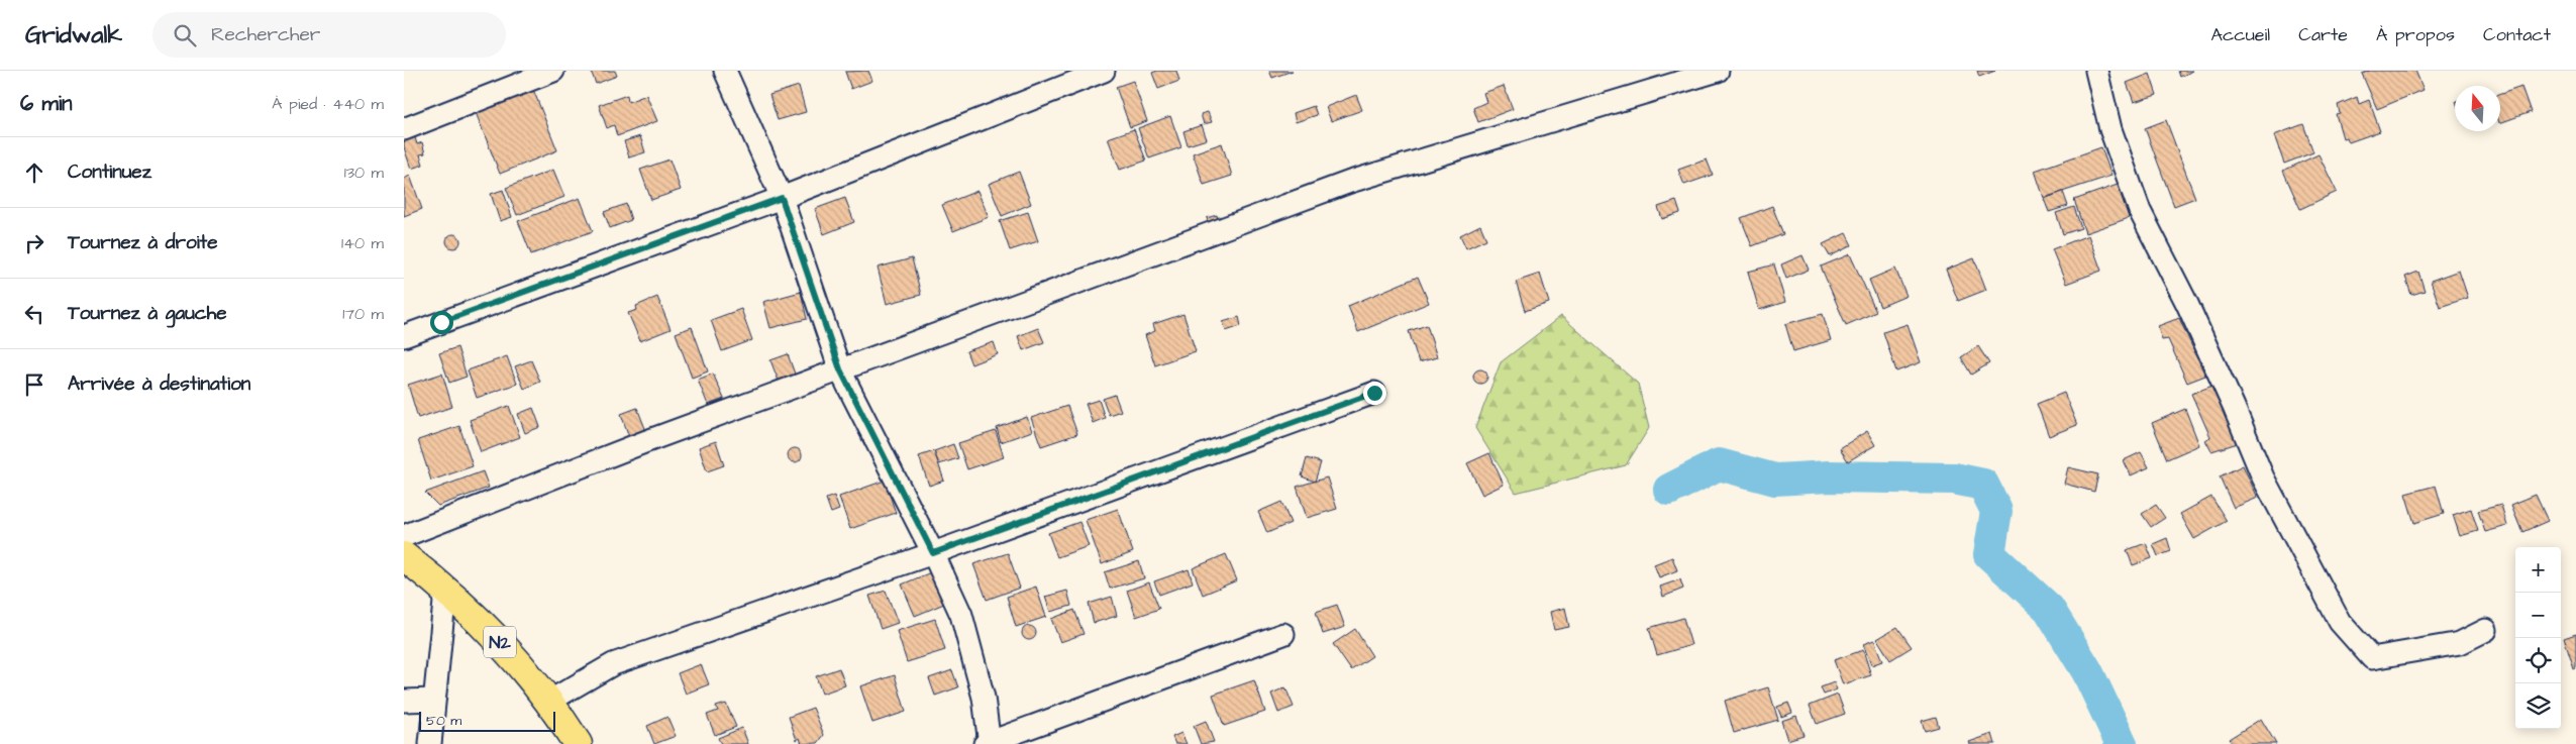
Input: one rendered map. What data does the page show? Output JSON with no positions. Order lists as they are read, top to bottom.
{
  "streets": {
    "highway": ["N2"]
  },
  "scale_bar": "50 m",
  "north": "top",
  "page": {
    "header": "Gridwalk",
    "search": "Rechercher",
    "nav": [
      "Accueil",
      "Carte",
      "À propos",
      "Contact"
    ],
    "heading": ["6 min", "À pied · 440 m"],
    "list": [
      ["Continuez", "130 m"],
      ["Tournez à droite", "140 m"],
      ["Tournez à gauche", "170 m"],
      "Arrivée à destination"
    ],
    "map_buttons": ["+", "−"],
    "scale": "50 m"
  }
}
